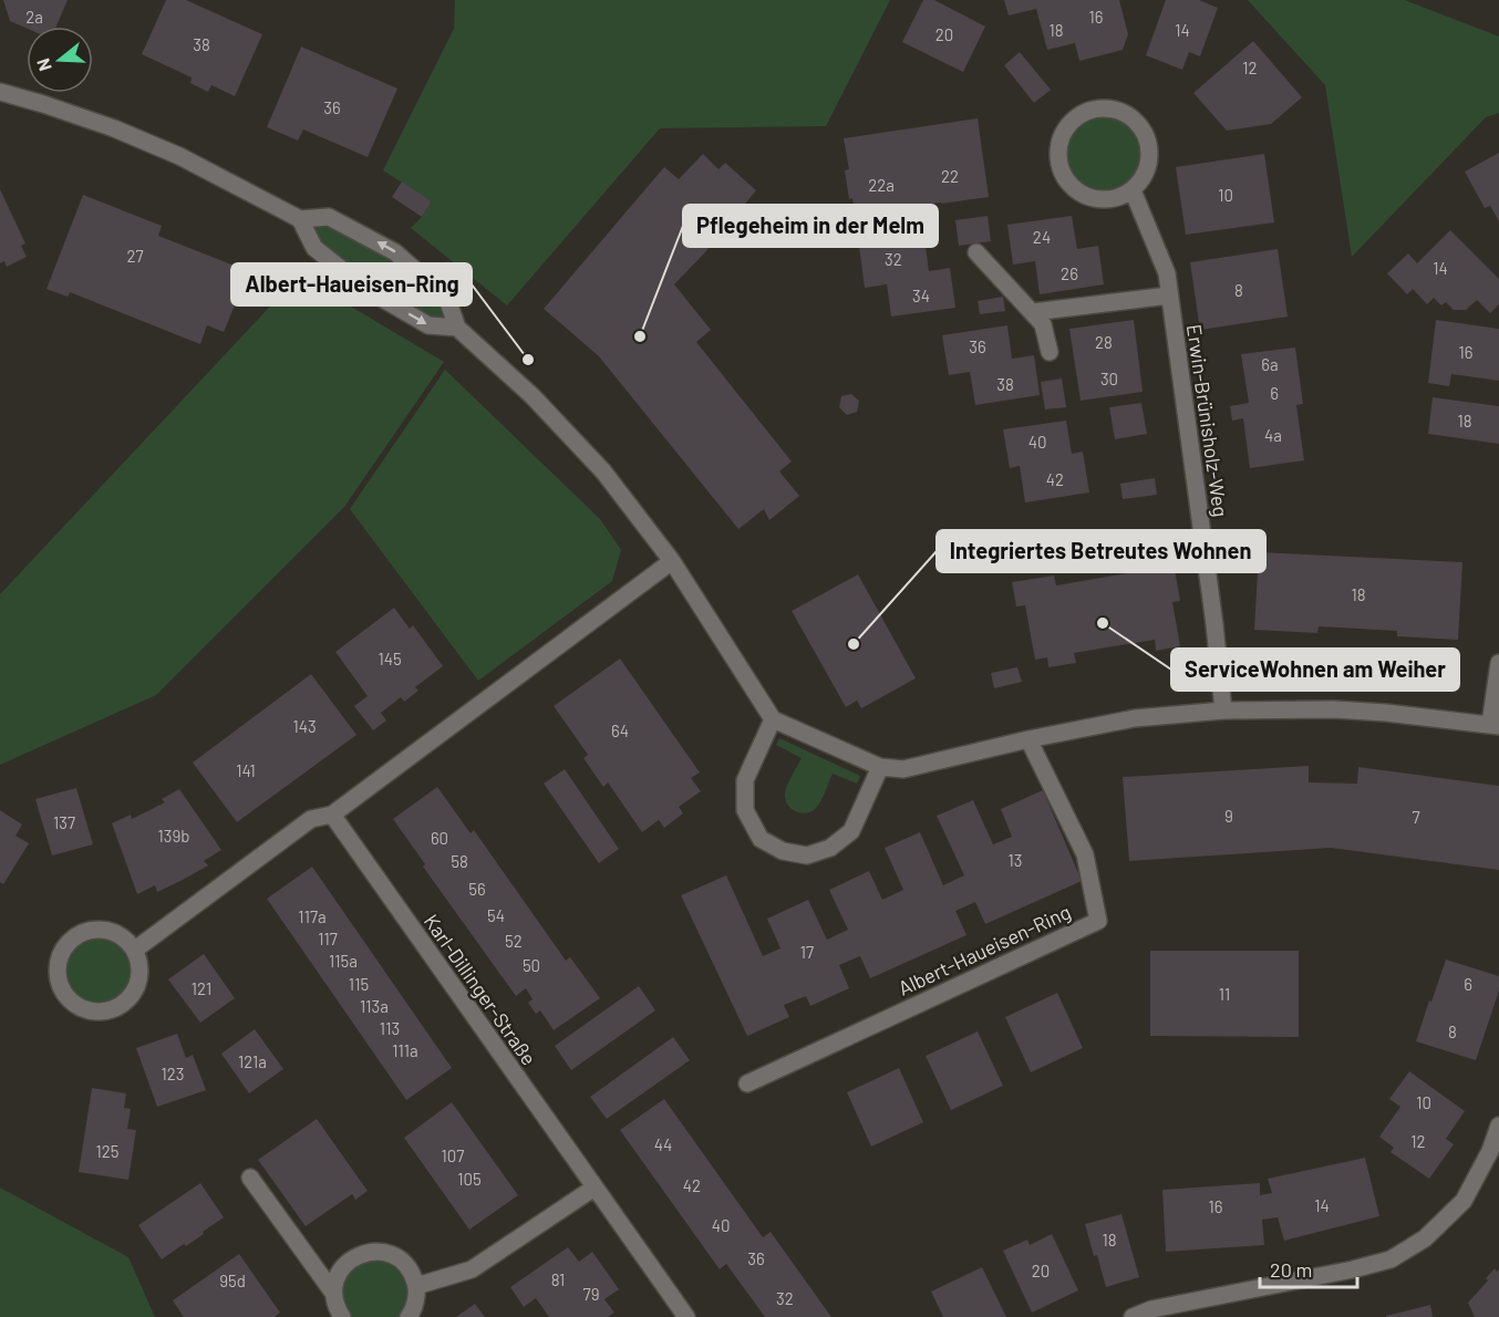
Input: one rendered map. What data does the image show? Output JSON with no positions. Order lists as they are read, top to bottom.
{
  "streets": {
    "street": ["Erwin-Brünisholz-Weg", "Albert-Haueisen-Ring", "Karl-Dillinger-Straße"]
  },
  "places": [
    "Pflegeheim in der Melm",
    "Albert-Haueisen-Ring",
    "ServiceWohnen am Weiher",
    "Integriertes Betreutes Wohnen"
  ],
  "house_numbers": [
    "2a",
    "16",
    "18",
    "14",
    "20",
    "38",
    "12",
    "36",
    "22",
    "22a",
    "10",
    "24",
    "27",
    "32",
    "14",
    "26",
    "8",
    "34",
    "28",
    "36",
    "16",
    "6a",
    "30",
    "38",
    "6",
    "18",
    "4a",
    "40",
    "42",
    "18",
    "145",
    "143",
    "64",
    "141",
    "9",
    "7",
    "137",
    "139b",
    "60",
    "13",
    "58",
    "56",
    "54",
    "117a",
    "117",
    "52",
    "17",
    "115a",
    "50",
    "115",
    "6",
    "121",
    "11",
    "113a",
    "113",
    "8",
    "111a",
    "121a",
    "123",
    "10",
    "12",
    "44",
    "125",
    "107",
    "105",
    "42",
    "14",
    "16",
    "40",
    "18",
    "36",
    "20",
    "81",
    "95d",
    "79",
    "32"
  ],
  "scale_bar": "20 m",
  "north": "left"
}
